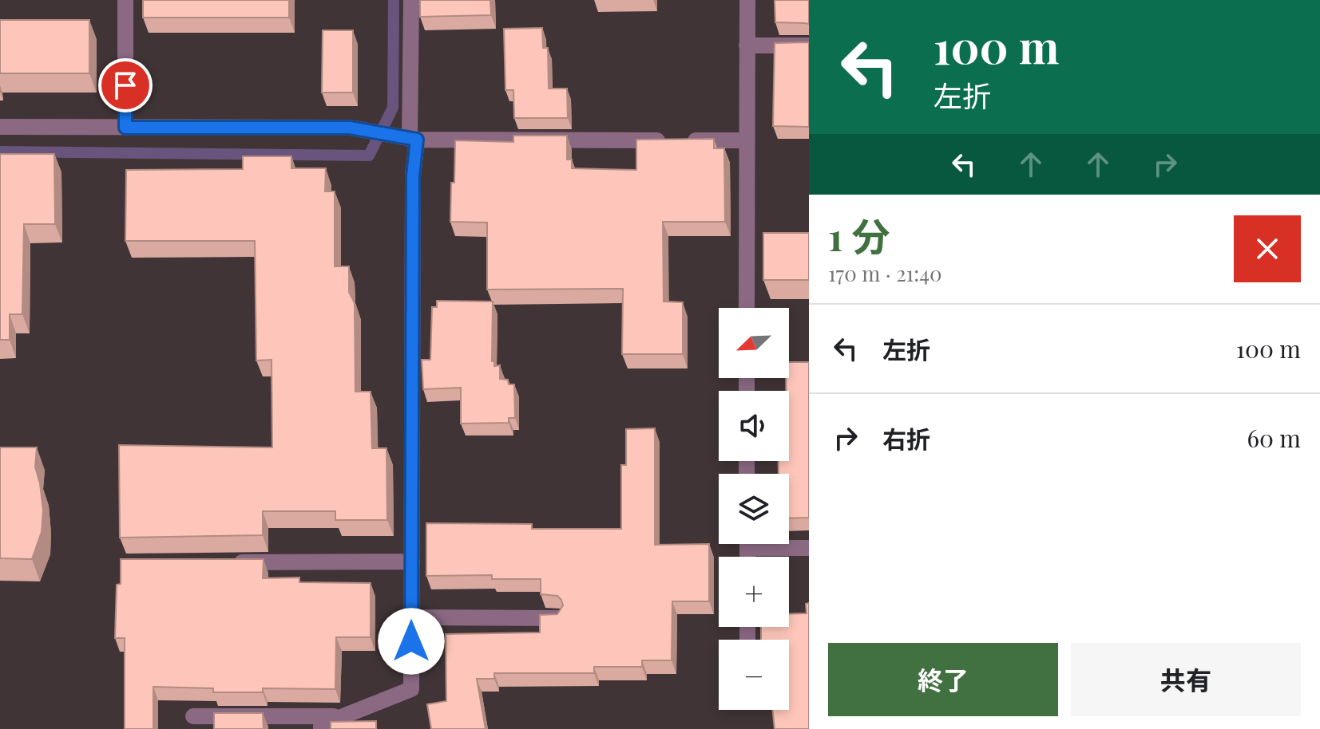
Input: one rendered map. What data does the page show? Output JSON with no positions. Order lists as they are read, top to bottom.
{
  "north": "bottom left",
  "page": {
    "turn": ["100 m", "左折"],
    "heading": ["1 分", "170 m · 21:40"],
    "list": [
      {
        "name": "左折",
        "value": "100 m"
      },
      {
        "name": "右折",
        "value": "60 m"
      }
    ],
    "map_buttons": ["+", "−"],
    "buttons": ["終了", "共有"]
  }
}
